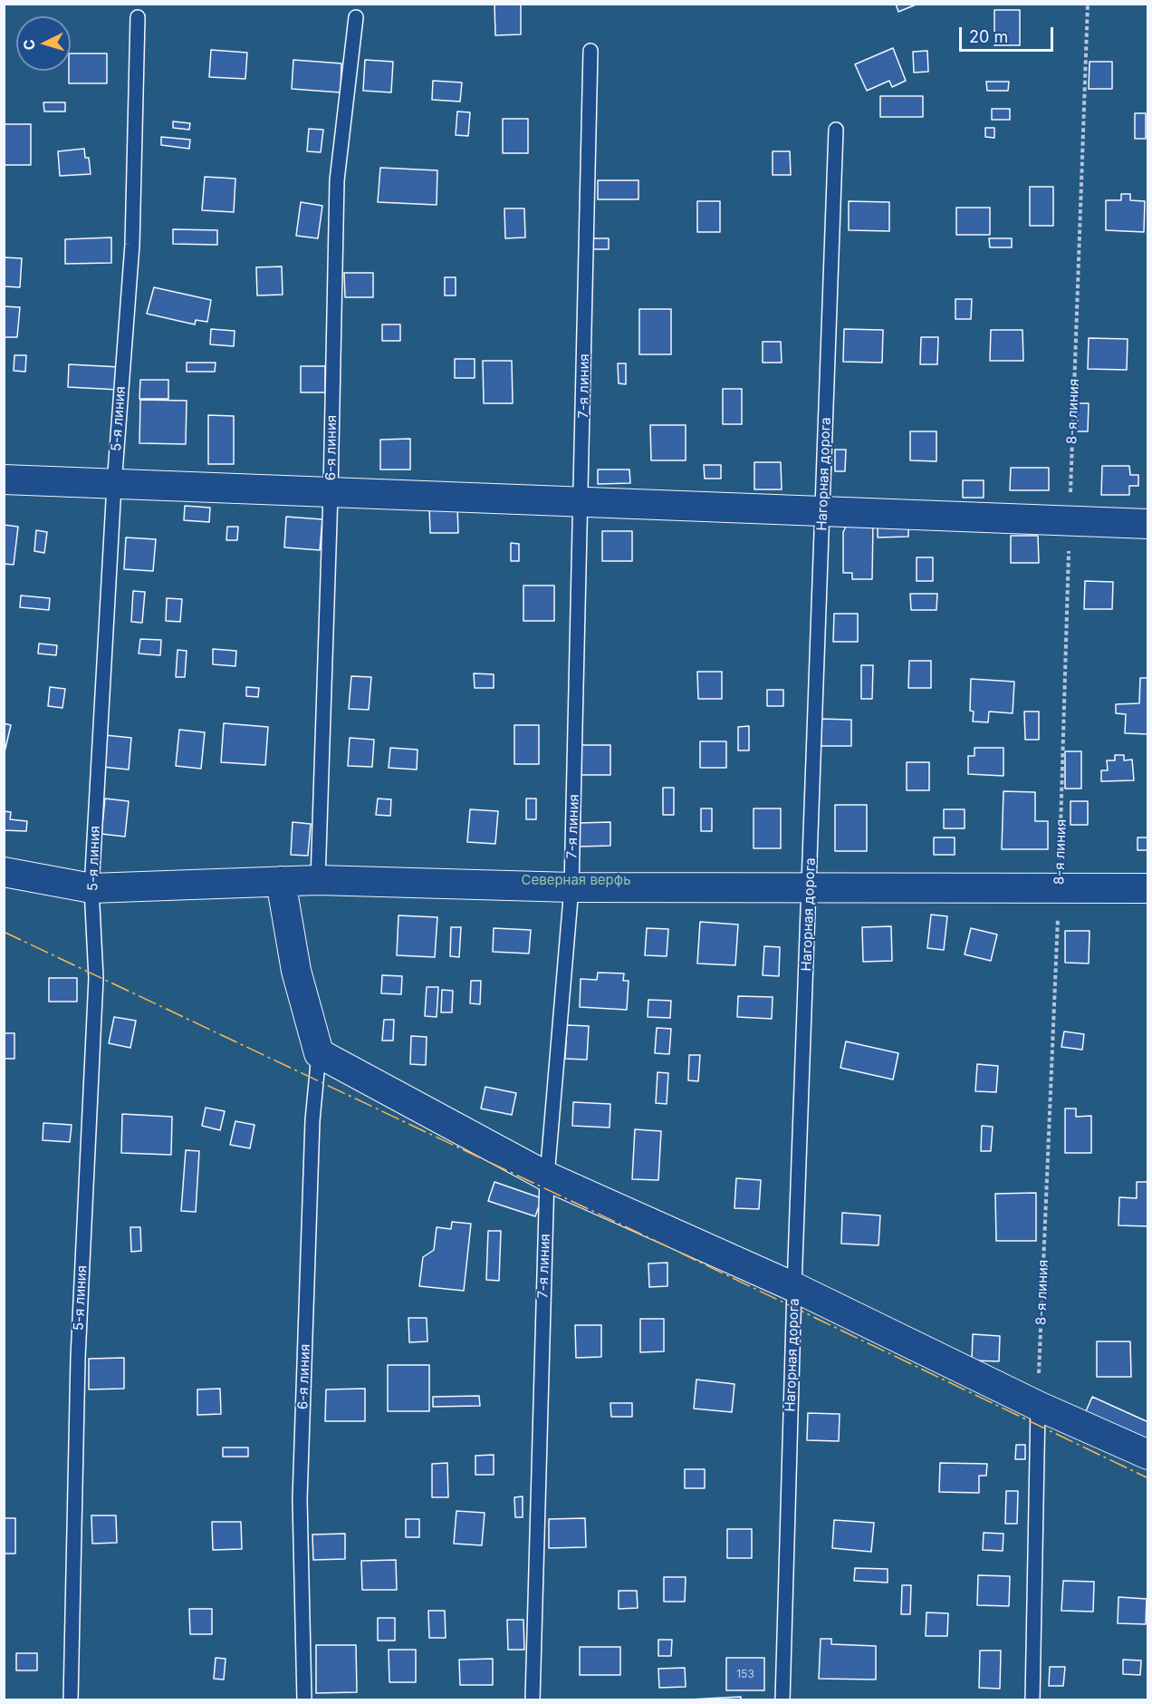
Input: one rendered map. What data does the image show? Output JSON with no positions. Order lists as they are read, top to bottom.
{
  "streets": {
    "lane": [
      "7-я линия",
      "5-я линия",
      "6-я линия",
      "Нагорная дорога"
    ],
    "path": ["8-я линия"]
  },
  "parks": ["Северная верфь"],
  "house_numbers": ["153"],
  "scale_bar": "20 m",
  "north": "left"
}
